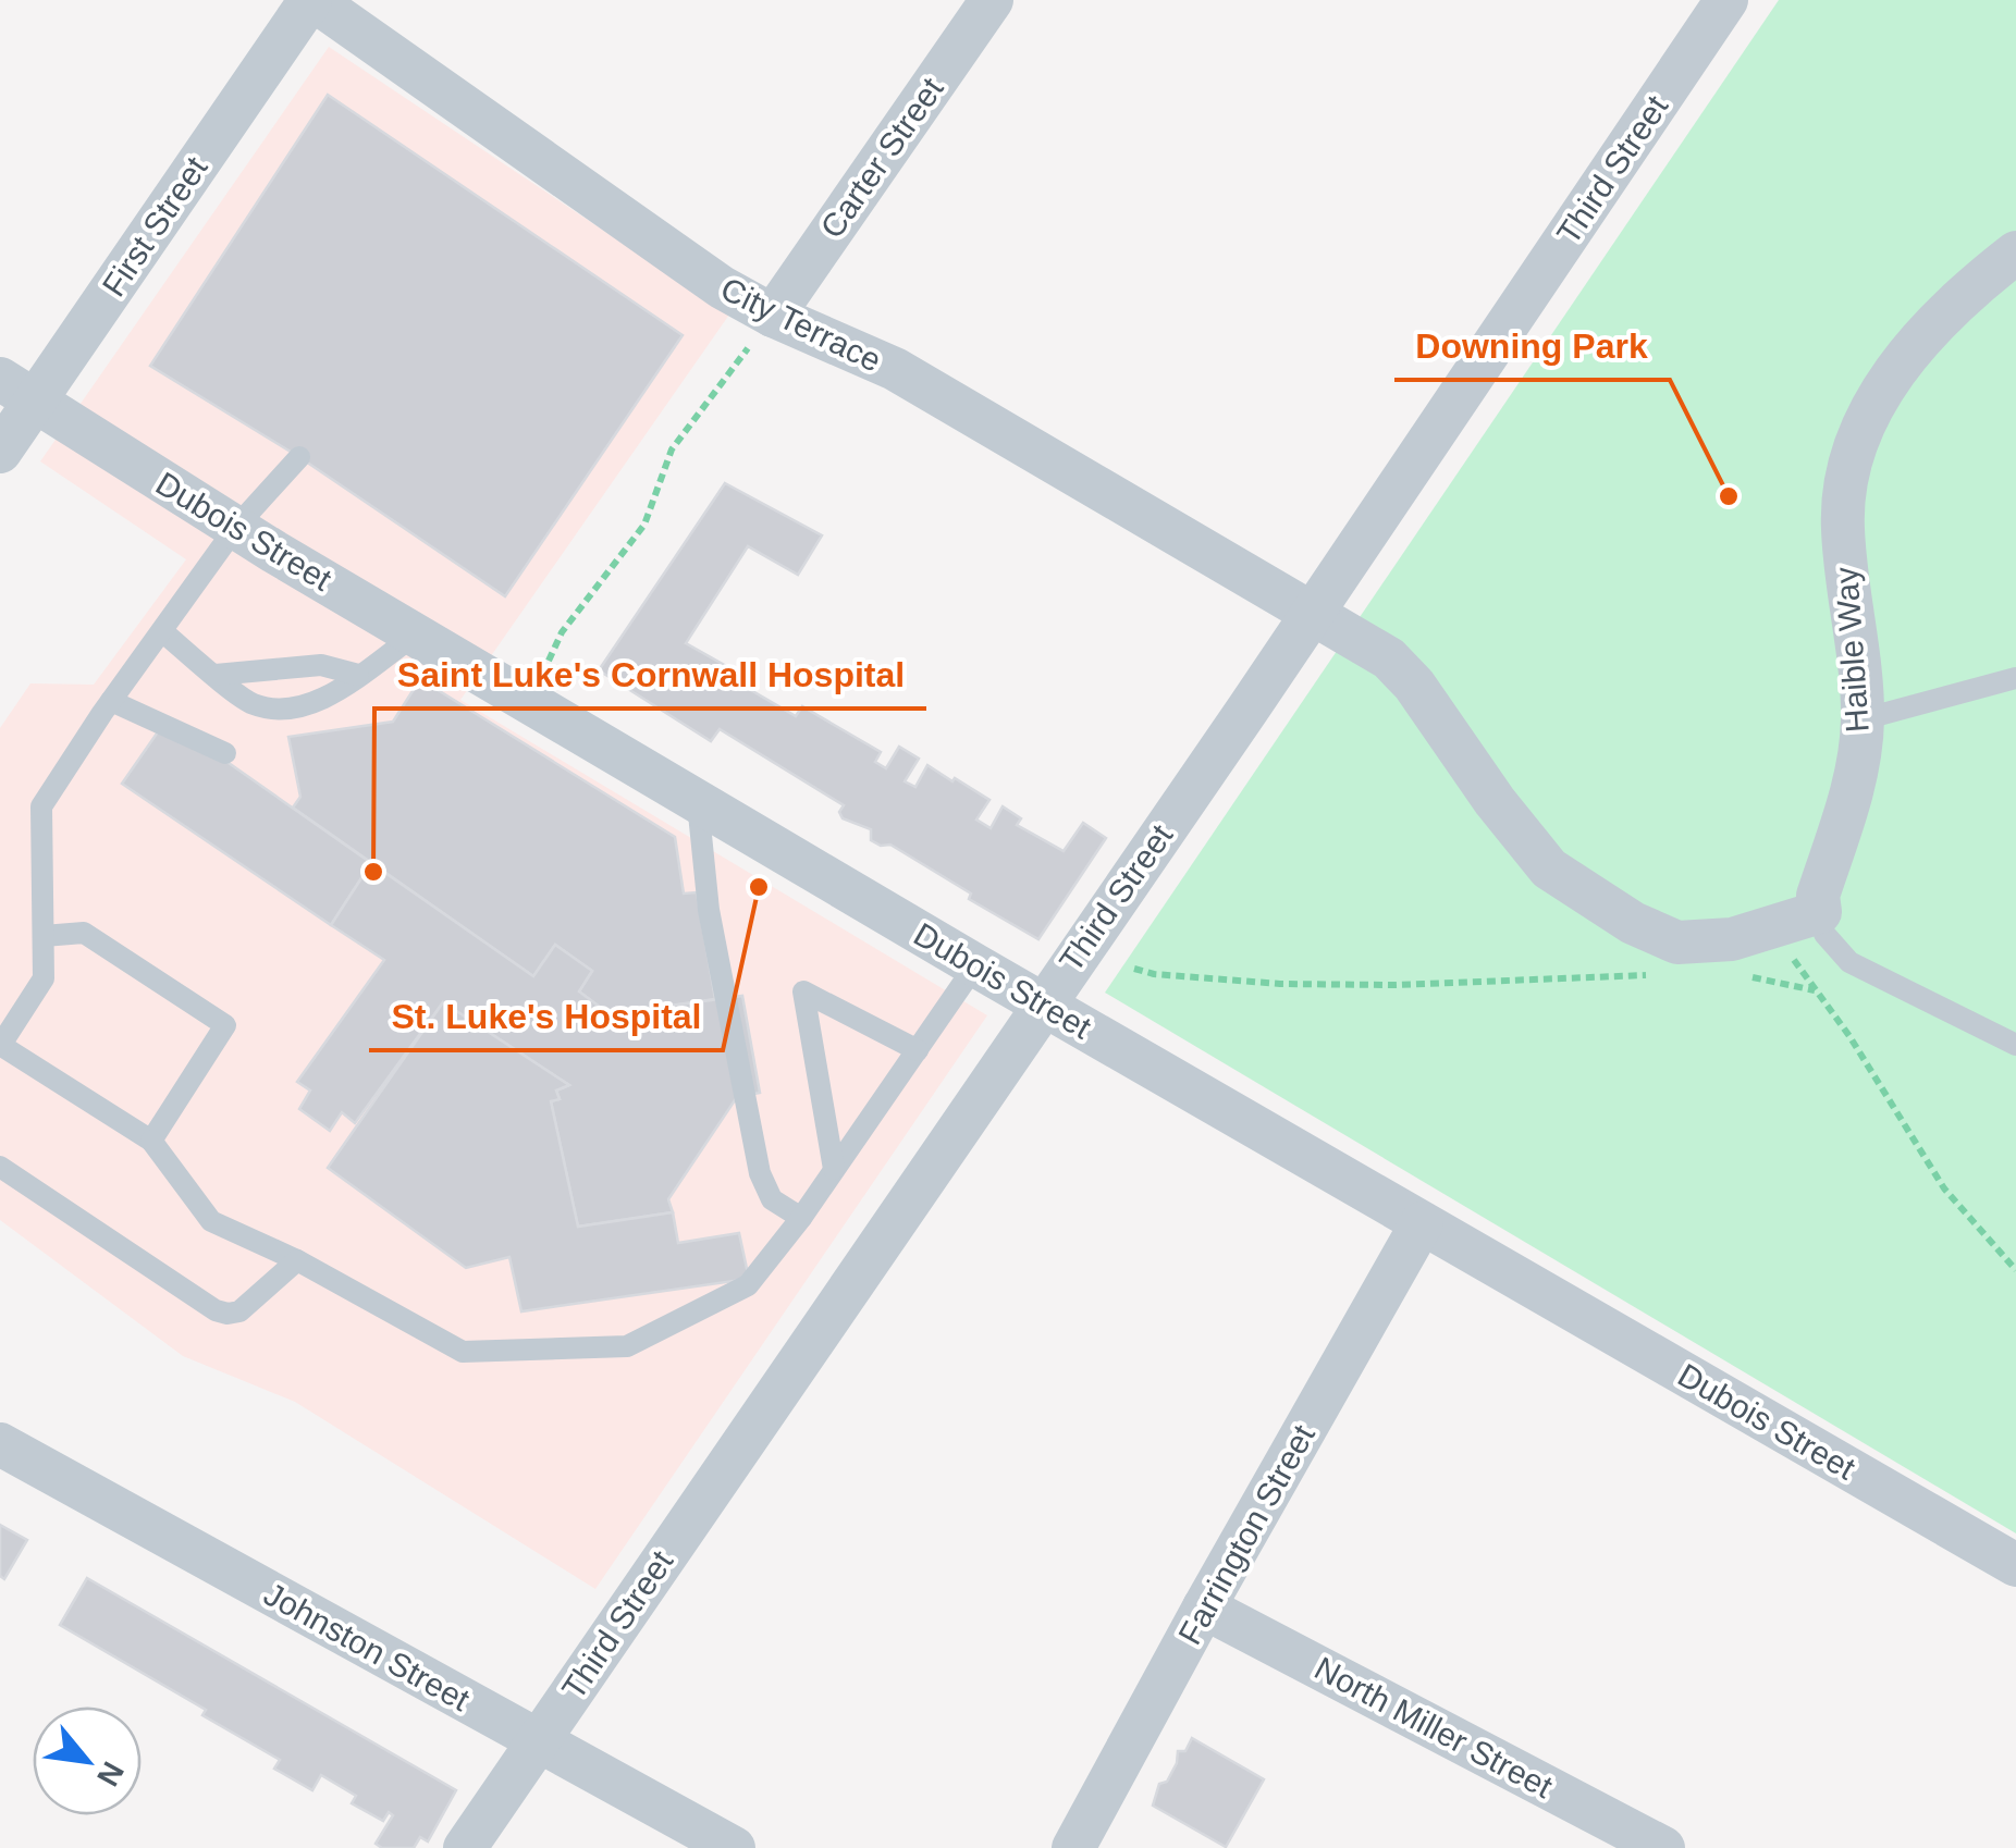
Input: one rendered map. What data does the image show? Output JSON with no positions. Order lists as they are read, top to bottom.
{
  "streets": {
    "street": [
      "Carter Street",
      "Third Street",
      "First Street",
      "City Terrace",
      "Dubois Street",
      "Haible Way",
      "Farrington Street",
      "Johnston Street",
      "North Miller Street"
    ]
  },
  "crossings": [
    ["Carter Street", "City Terrace"],
    ["Third Street", "City Terrace"],
    ["Third Street", "Dubois Street"],
    ["Third Street", "Johnston Street"],
    ["First Street", "City Terrace"],
    ["First Street", "Dubois Street"],
    ["Dubois Street", "Farrington Street"],
    ["Farrington Street", "North Miller Street"]
  ],
  "places": ["Downing Park", "Saint Luke's Cornwall Hospital", "St. Luke's Hospital"],
  "north": "bottom right"
}
